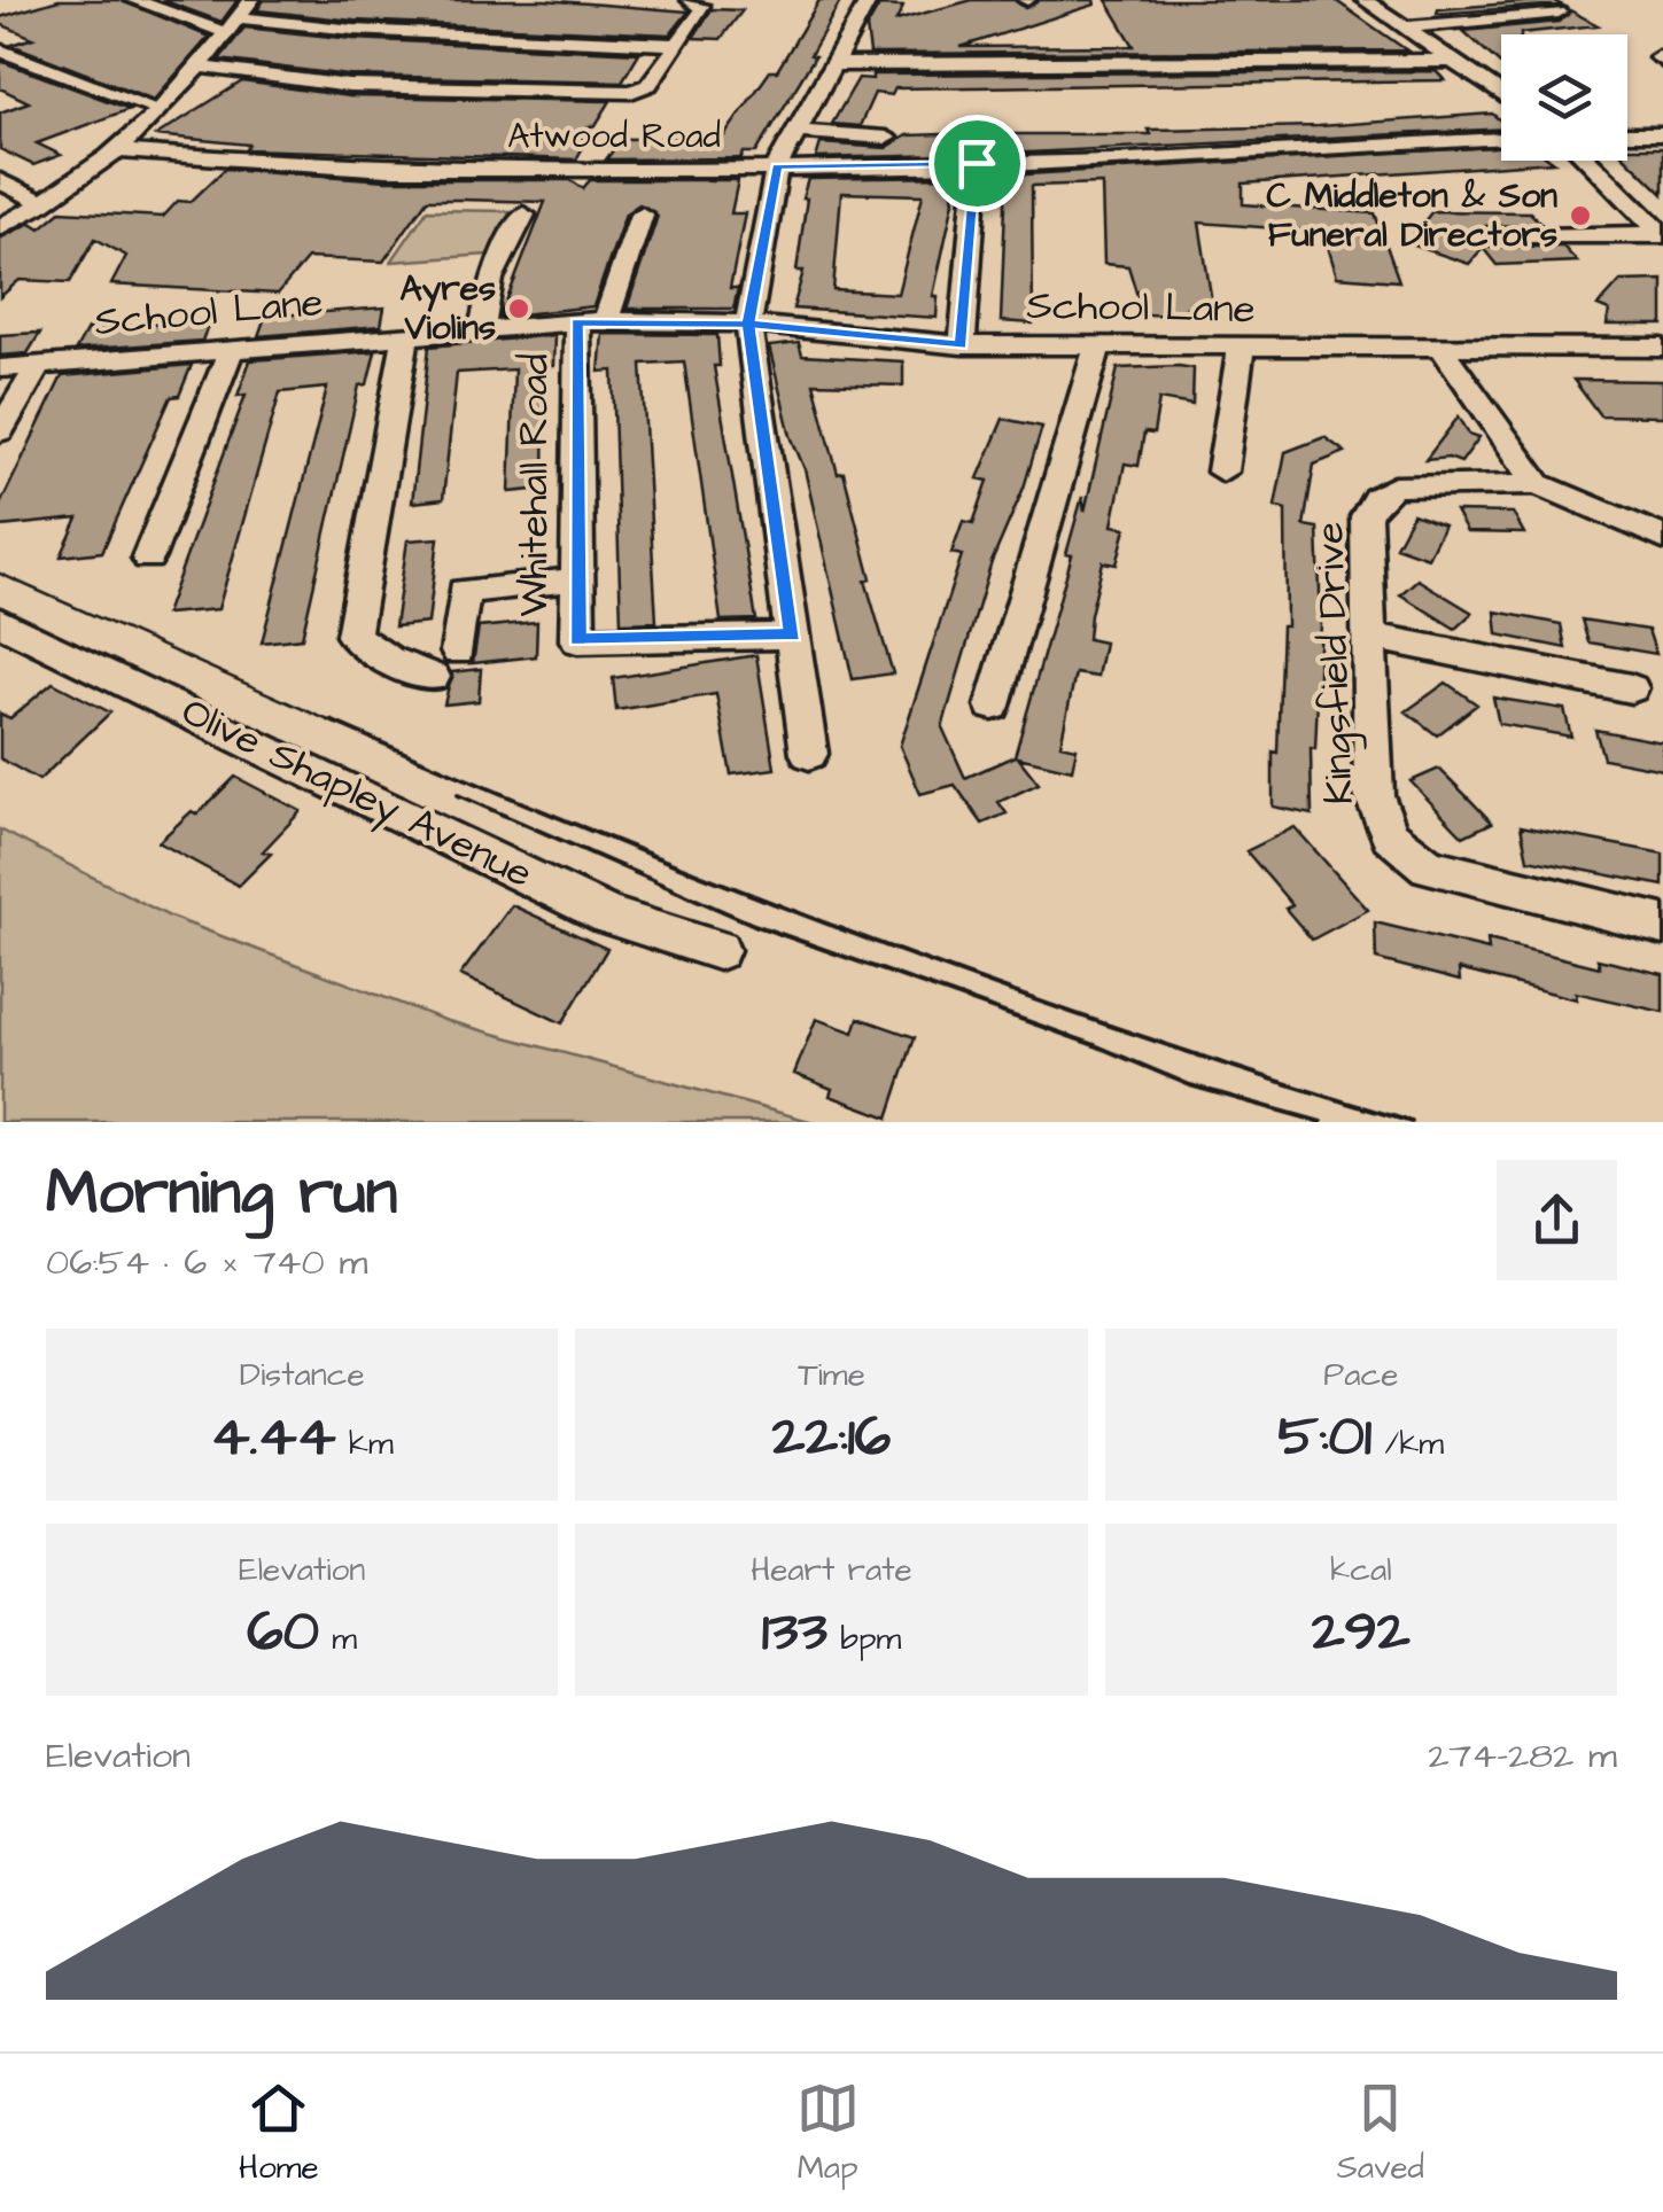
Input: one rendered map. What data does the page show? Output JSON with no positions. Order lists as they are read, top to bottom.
{
  "streets": {
    "street": [
      "Atwood Road",
      "School Lane",
      "Whitehall Road",
      "Kingsfield Drive",
      "Olive Shapley Avenue"
    ]
  },
  "crossings": [
    ["School Lane", "Whitehall Road"]
  ],
  "places": ["C Middleton & Son Funeral Directors", "Ayres Violins"],
  "page": {
    "heading": ["Morning run", "06:54 · 6 × 740 m"],
    "stats": [
      ["Distance", "4.44 km"],
      ["Time", "22:16"],
      ["Pace", "5:01 /km"],
      ["Elevation", "60 m"],
      ["Heart rate", "133 bpm"],
      ["kcal", "292"]
    ],
    "chart": ["Elevation", "274–282 m"],
    "tabs": ["Home", "Map", "Saved"]
  }
}
